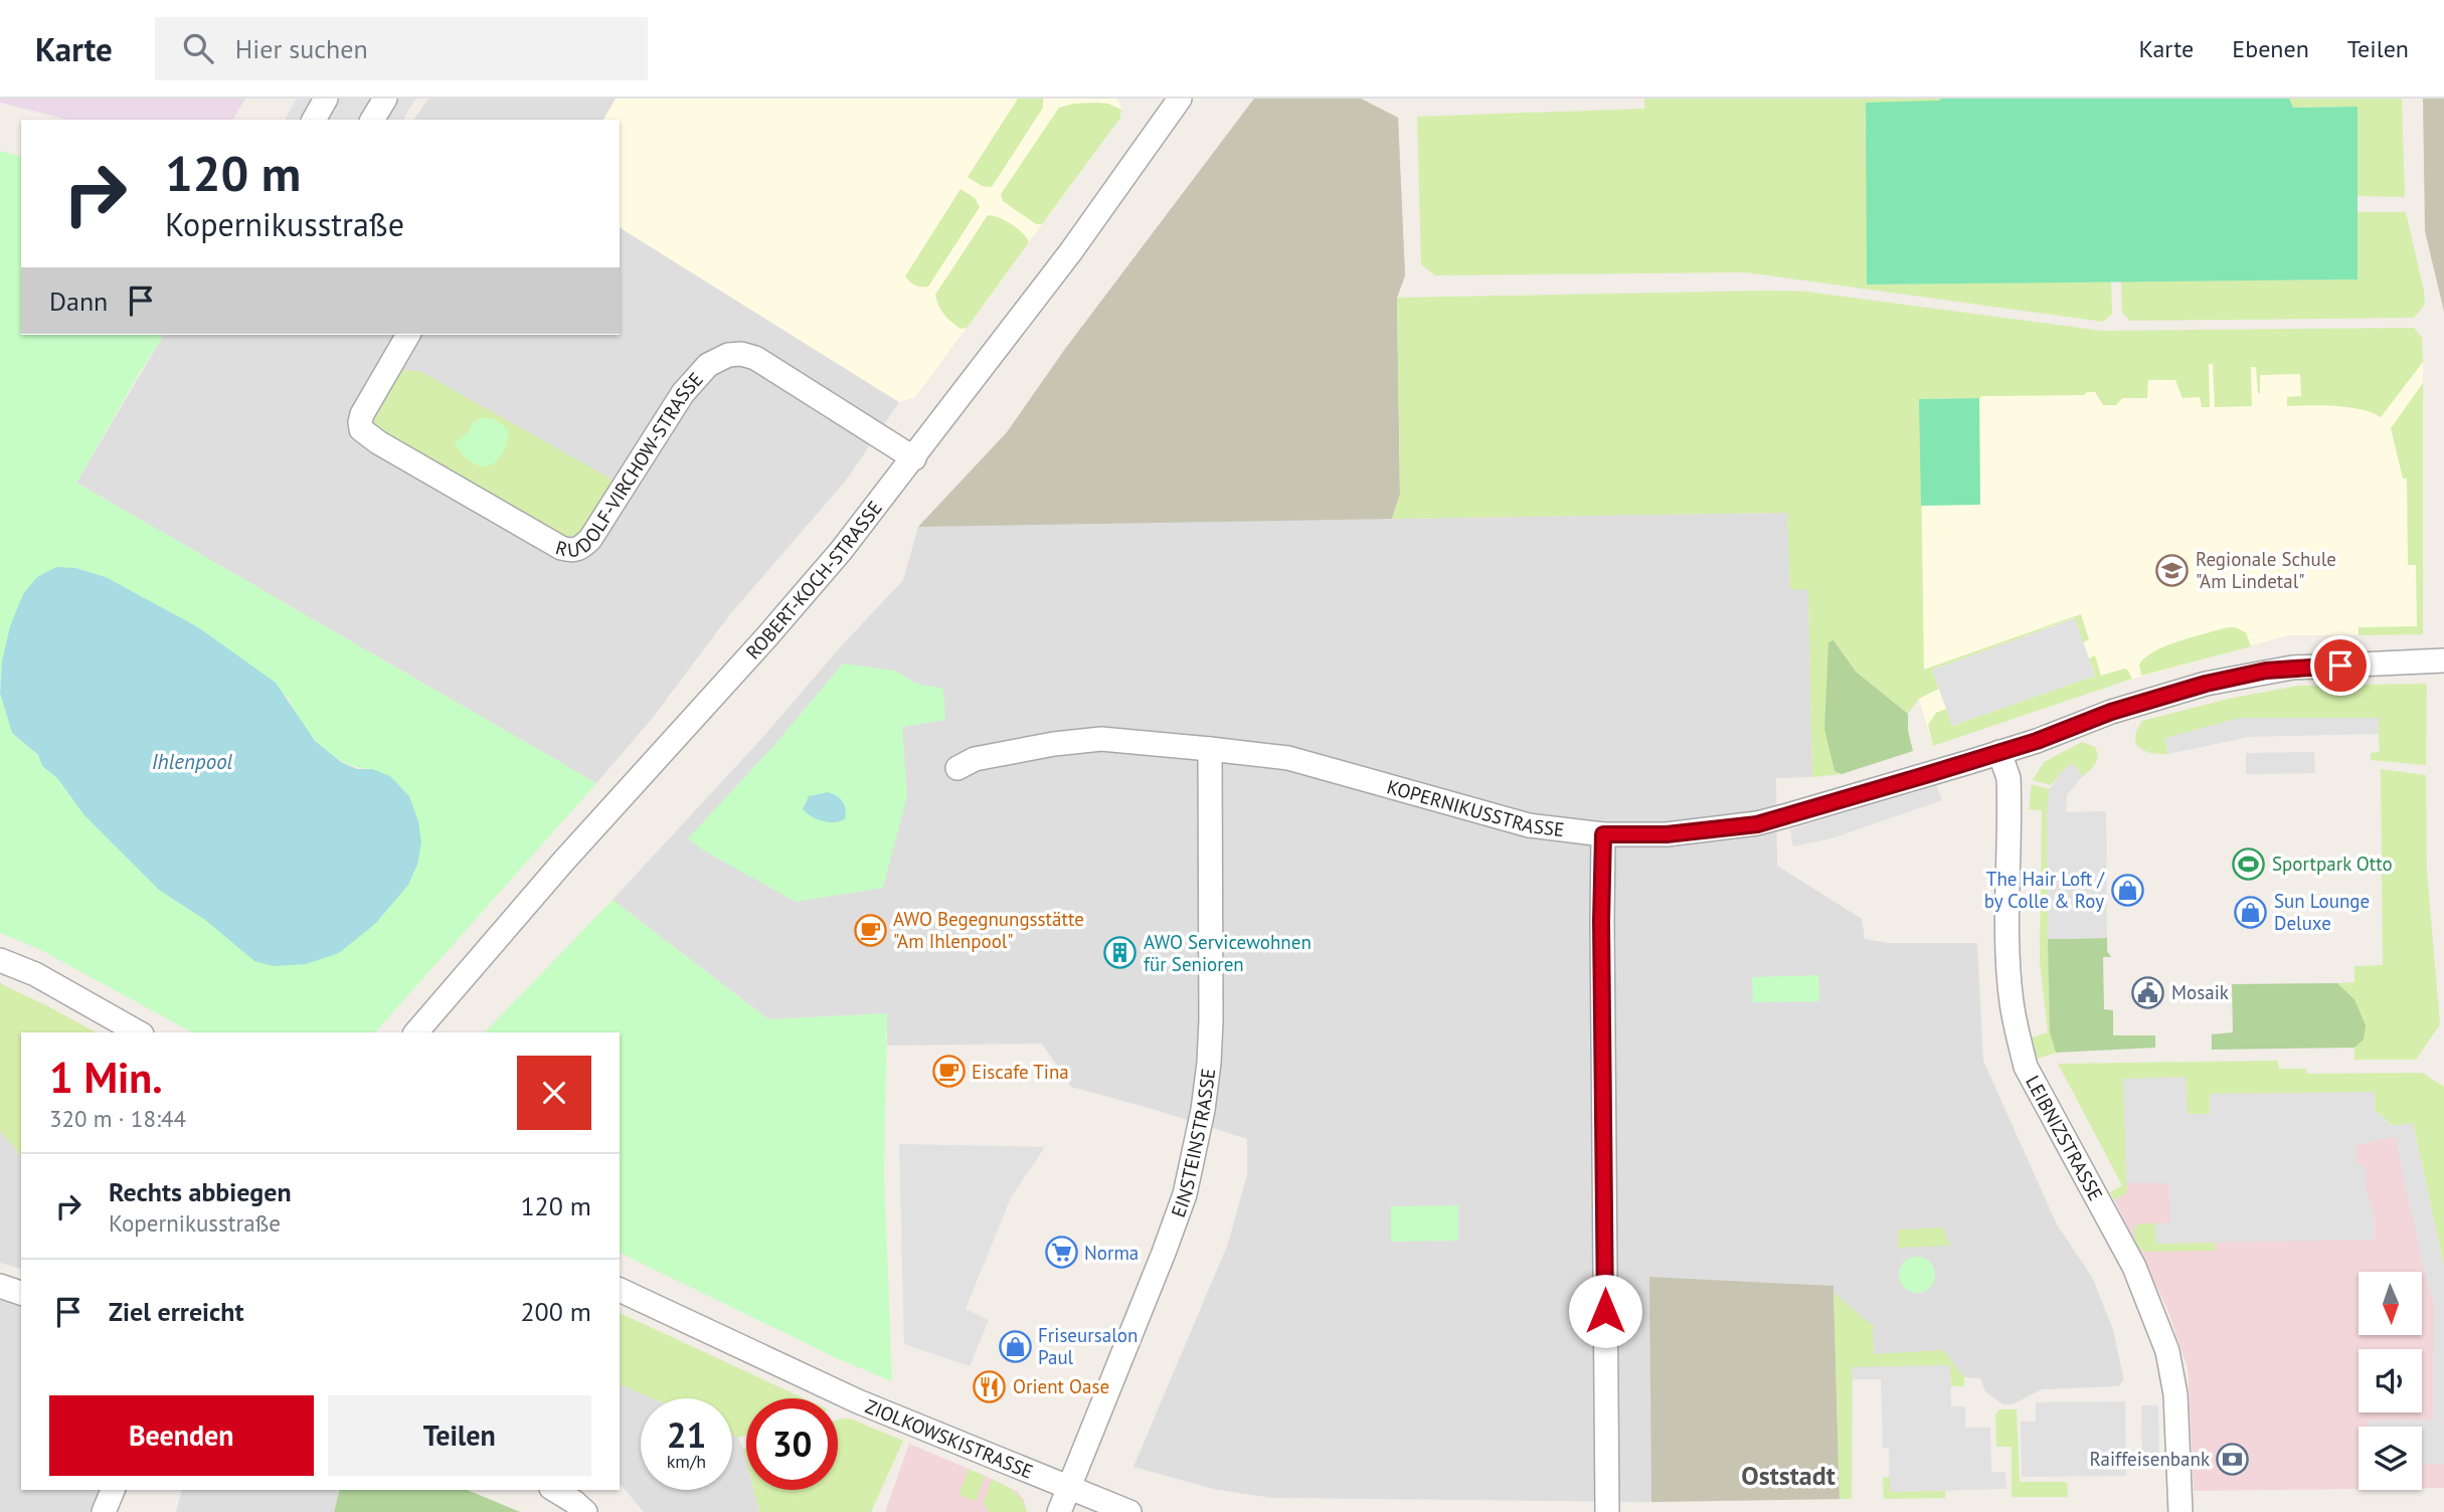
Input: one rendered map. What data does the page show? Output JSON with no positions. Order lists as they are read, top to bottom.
{
  "streets": {
    "street": [
      "RUDOLF-VIRCHOW-STRASSE",
      "ROBERT-KOCH-STRASSE",
      "KOPERNIKUSSTRASSE",
      "LEIBNIZSTRASSE",
      "EINSTEINSTRASSE",
      "ZIOLKOWSKISTRASSE"
    ]
  },
  "crossings": [
    ["RUDOLF-VIRCHOW-STRASSE", "ROBERT-KOCH-STRASSE"],
    ["KOPERNIKUSSTRASSE", "LEIBNIZSTRASSE"],
    ["KOPERNIKUSSTRASSE", "EINSTEINSTRASSE"],
    ["EINSTEINSTRASSE", "ZIOLKOWSKISTRASSE"]
  ],
  "districts": ["Oststadt"],
  "water": ["Ihlenpool"],
  "places": {
    "school or university": ["Regionale Schule \"Am Lindetal\""],
    "sports": ["Sportpark Otto"],
    "shop": ["The Hair Loft / by Colle & Roy", "Sun Lounge Deluxe", "Friseursalon Paul"],
    "cafe": ["AWO Begegnungsstätte \"Am Ihlenpool\"", "Eiscafe Tina"],
    "building": ["AWO Servicewohnen für Senioren"],
    "public building": ["Mosaik"],
    "supermarket": ["Norma"],
    "restaurant": ["Orient Oase"],
    "bank": ["Raiffeisenbank"]
  },
  "north": "bottom",
  "page": {
    "header": "Karte",
    "search": "Hier suchen",
    "nav": ["Karte", "Ebenen", "Teilen"],
    "turn": ["120 m", "Kopernikusstraße"],
    "then": "Dann",
    "heading": ["1 Min.", "320 m · 18:44"],
    "list": [
      {
        "name": "Rechts abbiegen",
        "note": "Kopernikusstraße",
        "value": "120 m"
      },
      {
        "name": "Ziel erreicht",
        "value": "200 m"
      }
    ],
    "buttons": ["Beenden", "Teilen"],
    "speed": "21 km/h",
    "limit": "30"
  }
}
